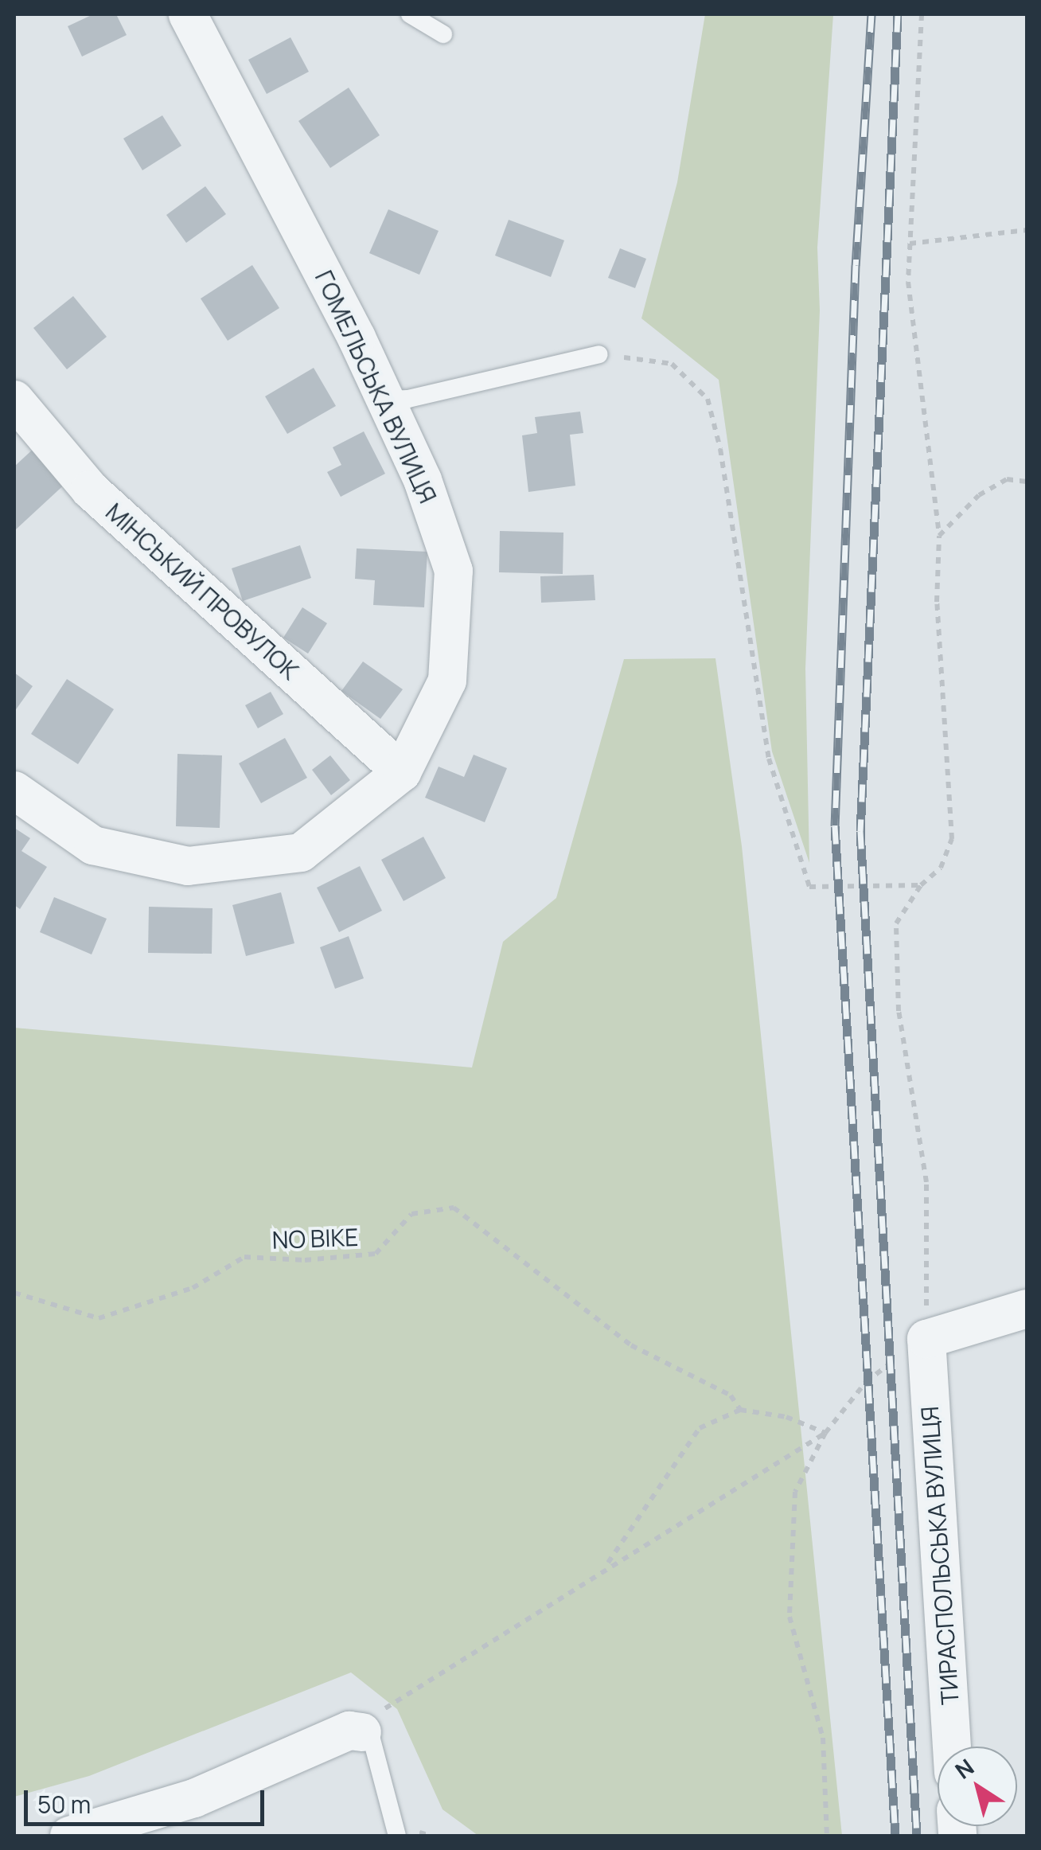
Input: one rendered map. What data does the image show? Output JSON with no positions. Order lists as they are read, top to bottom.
{
  "streets": {
    "street": ["ГОМЕЛЬСЬКА ВУЛИЦЯ", "МІНСЬКИЙ ПРОВУЛОК", "ТИРАСПОЛЬСЬКА ВУЛИЦЯ"],
    "path": ["NO BIKE"]
  },
  "crossings": [
    ["ГОМЕЛЬСЬКА ВУЛИЦЯ", "МІНСЬКИЙ ПРОВУЛОК"]
  ],
  "scale_bar": "50 m",
  "north": "top left"
}
